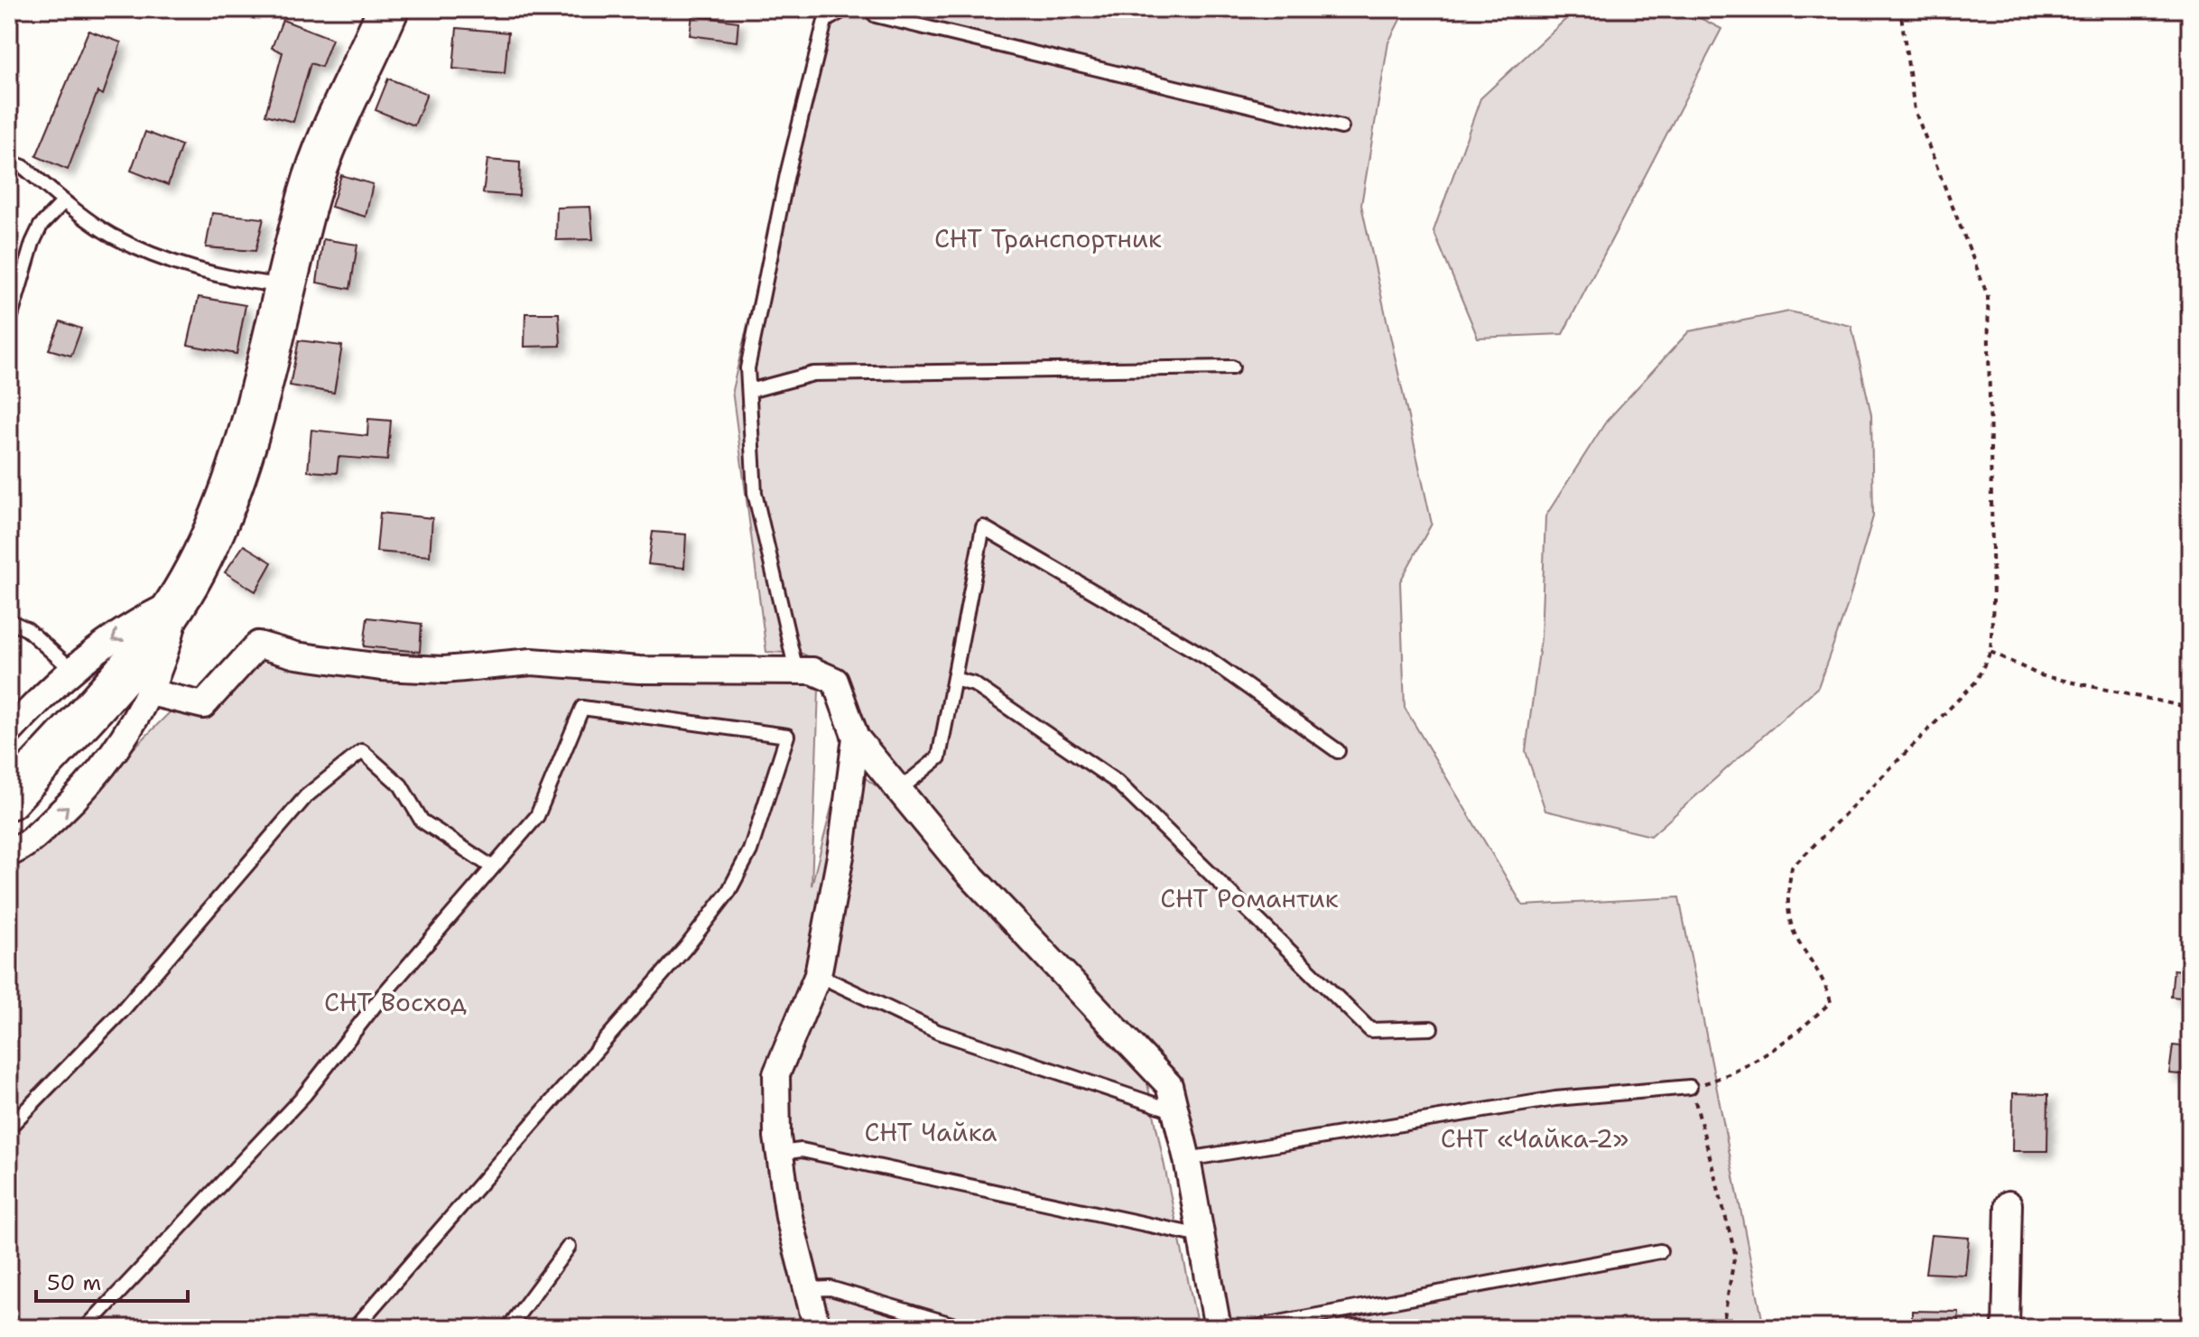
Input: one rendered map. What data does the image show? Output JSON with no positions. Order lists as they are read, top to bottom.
{
  "parks": [
    "СНТ Транспортник",
    "СНТ Романтик",
    "СНТ Восход",
    "СНТ Чайка",
    "СНТ «Чайка-2»"
  ],
  "scale_bar": "50 m"
}
